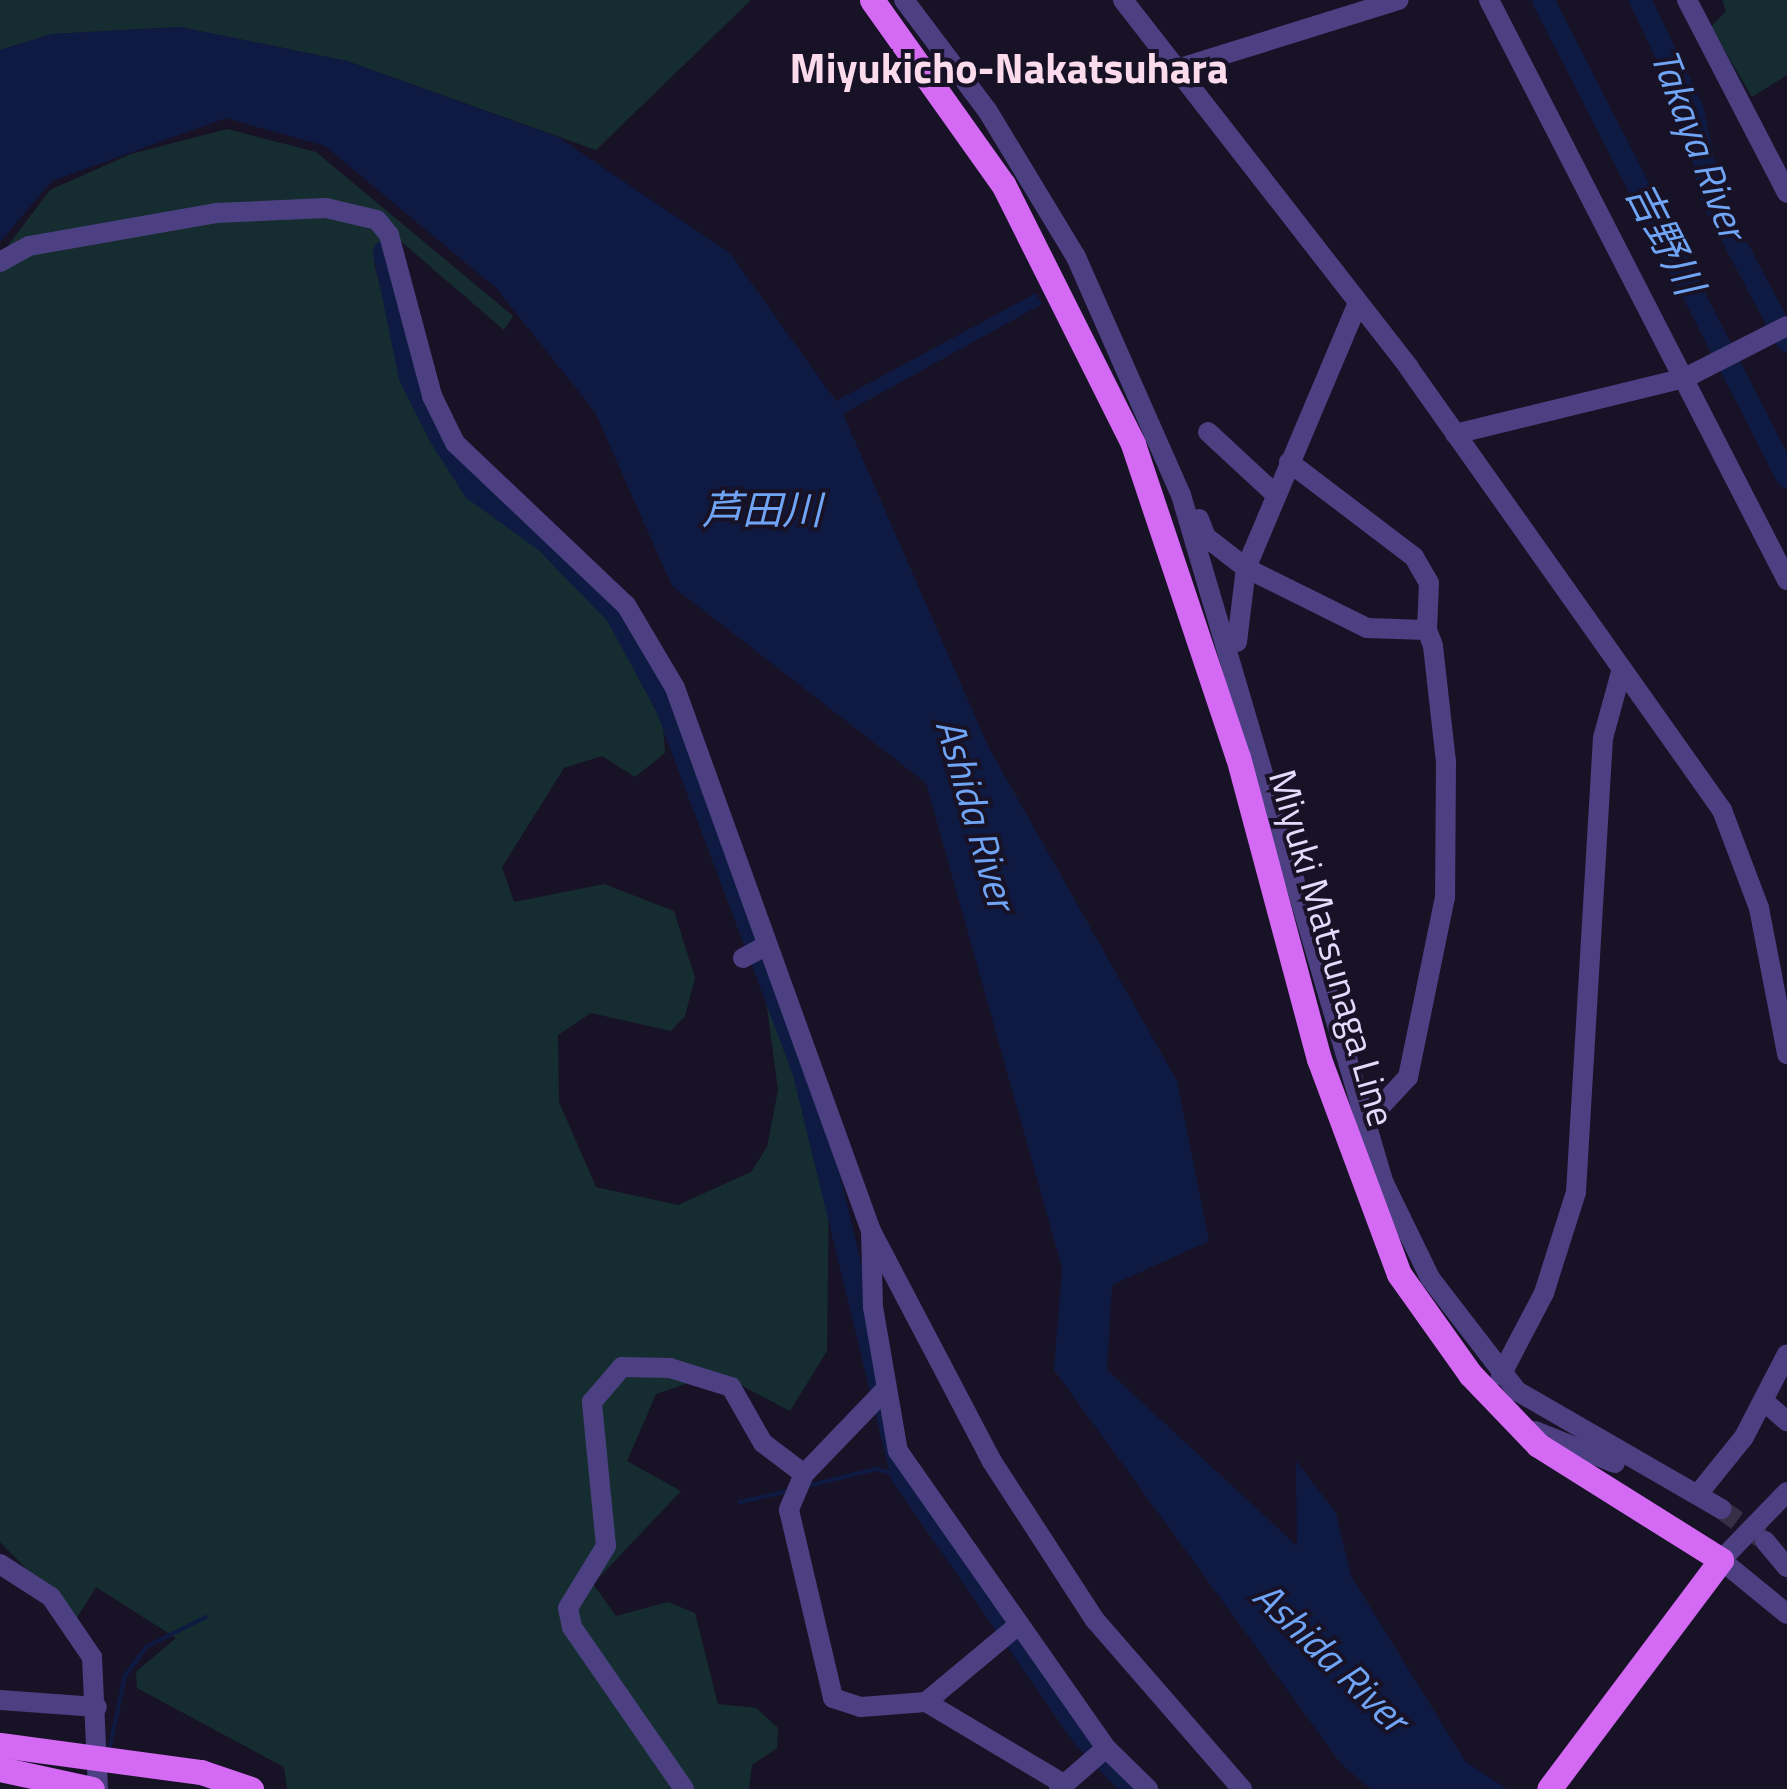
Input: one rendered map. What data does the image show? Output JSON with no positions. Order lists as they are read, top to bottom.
{
  "streets": {
    "main road": ["Miyuki Matsunaga Line"]
  },
  "districts": ["Miyukicho-Nakatsuhara"],
  "water": [
    "Takaya River",
    "吉野川",
    "芦田川",
    "Ashida River"
  ]
}
